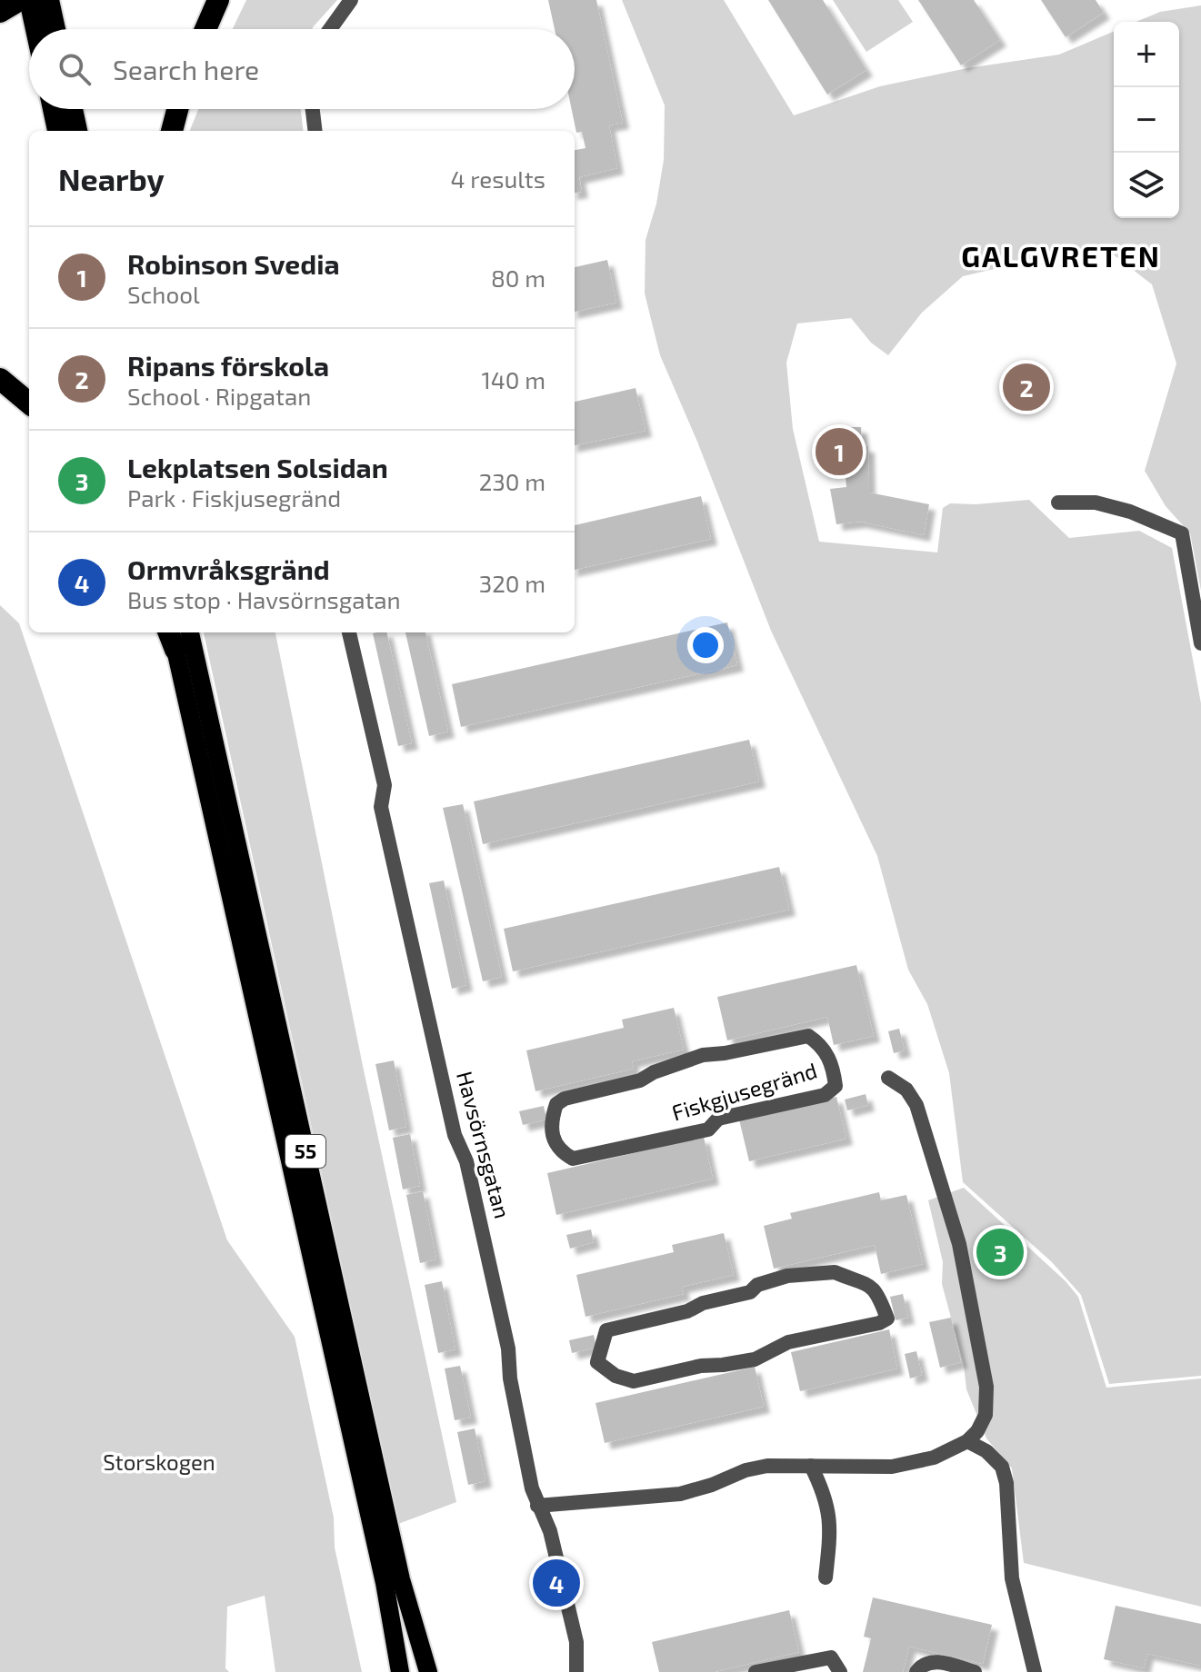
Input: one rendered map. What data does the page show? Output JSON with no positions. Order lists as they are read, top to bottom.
{
  "streets": {
    "main road": ["55"],
    "street": ["Fiskgjusegränd", "Havsörnsgatan"]
  },
  "districts": ["GALGVRETEN"],
  "parks": ["Storskogen"],
  "page": {
    "map_buttons": ["+", "−"],
    "search": "Search here",
    "heading": ["Nearby", "4 results"],
    "list": [
      {
        "mark": "1",
        "name": "Robinson Svedia",
        "note": "School",
        "value": "80 m"
      },
      {
        "mark": "2",
        "name": "Ripans förskola",
        "note": "School · Ripgatan",
        "value": "140 m"
      },
      {
        "mark": "3",
        "name": "Lekplatsen Solsidan",
        "note": "Park · Fiskjusegränd",
        "value": "230 m"
      },
      {
        "mark": "4",
        "name": "Ormvråksgränd",
        "note": "Bus stop · Havsörnsgatan",
        "value": "320 m"
      }
    ],
    "pins": [
      "2",
      "1",
      "3",
      "4"
    ]
  }
}
